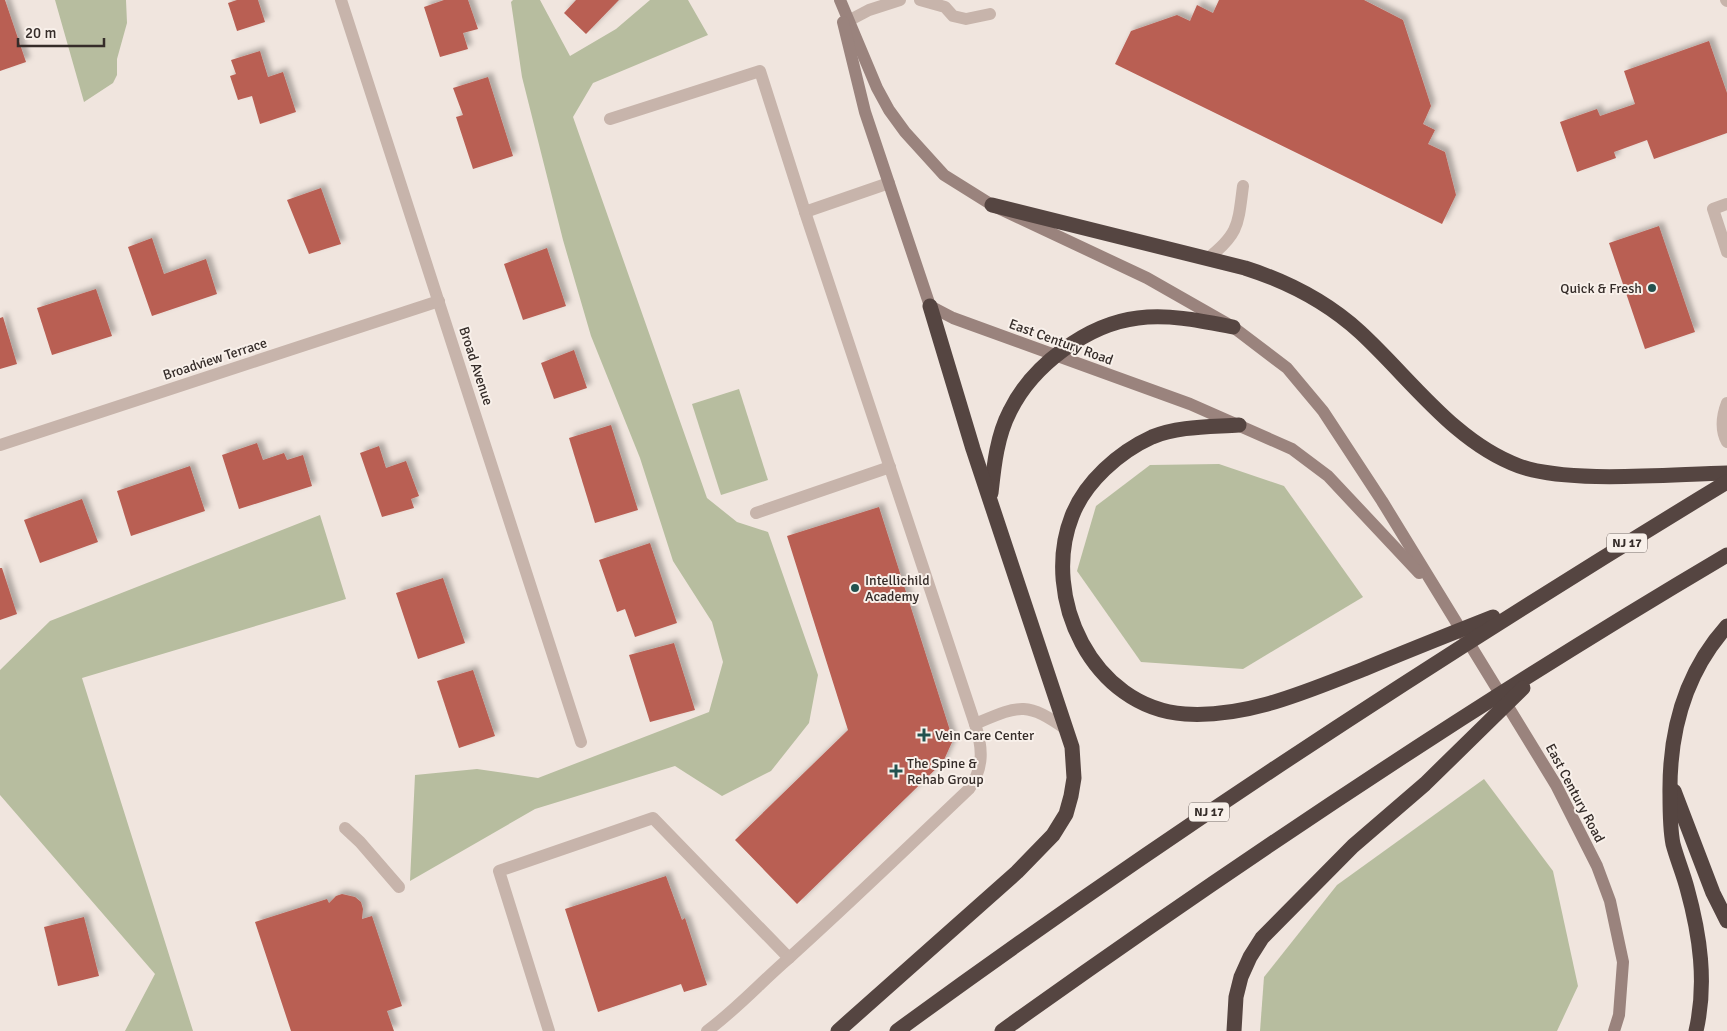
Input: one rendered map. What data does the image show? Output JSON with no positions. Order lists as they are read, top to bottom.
{
  "streets": {
    "highway": ["NJ 17"],
    "street": ["East Century Road", "Broadview Terrace", "Broad Avenue"]
  },
  "crossings": [
    ["Broadview Terrace", "Broad Avenue"]
  ],
  "places": {
    "other": ["Quick & Fresh", "Intellichild Academy"],
    "health": ["Vein Care Center", "The Spine & Rehab Group"]
  },
  "scale_bar": "20 m"
}
